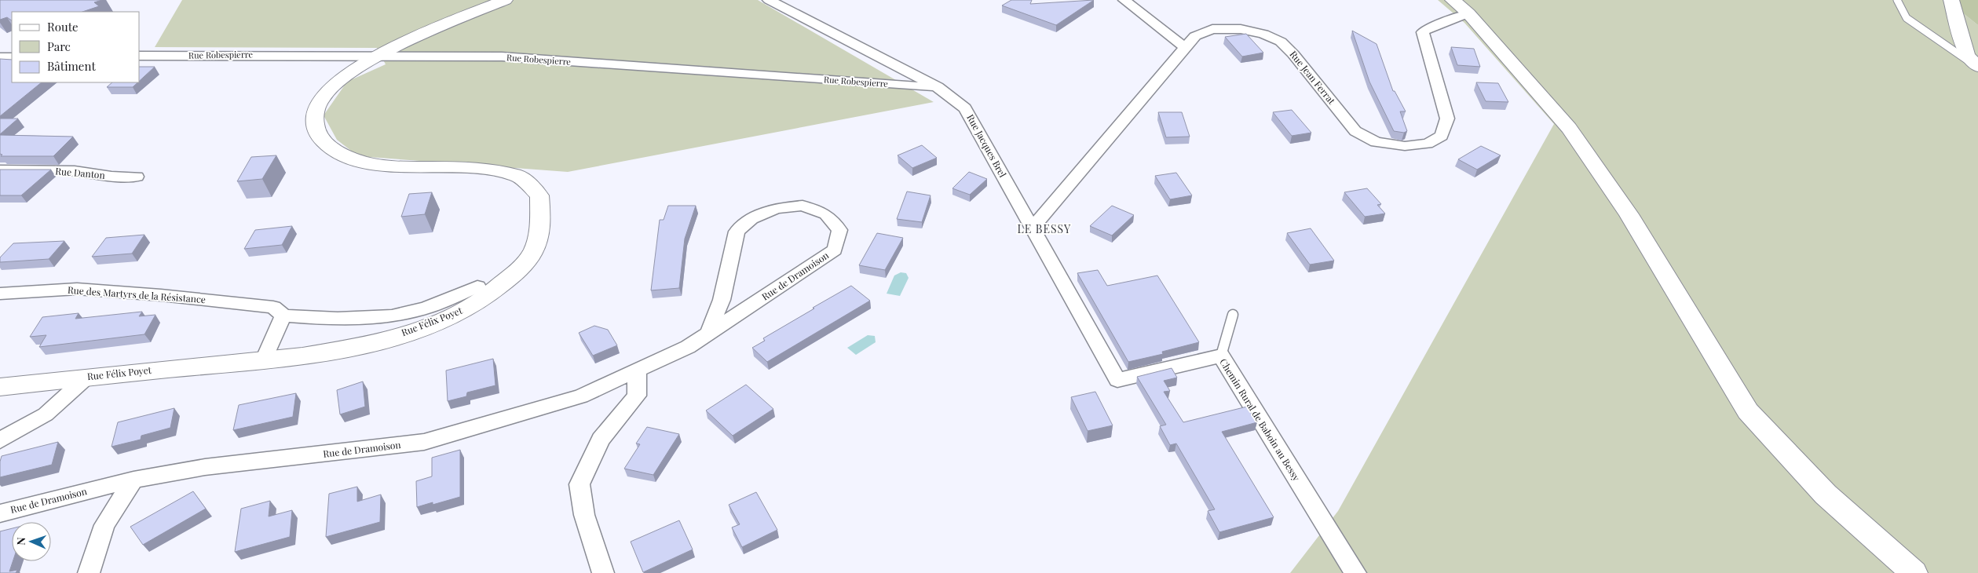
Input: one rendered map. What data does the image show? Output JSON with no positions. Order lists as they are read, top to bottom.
{
  "streets": {
    "street": [
      "Rue Robespierre",
      "Rue Jean Ferrat",
      "Rue Jacques Brel",
      "Rue Danton",
      "Rue de Dramoison",
      "Rue des Martyrs de la Résistance",
      "Rue Félix Poyet",
      "Chemin Rural de Baboin au Bessy"
    ]
  },
  "crossings": [
    ["Rue Robespierre", "Rue Jacques Brel"],
    ["Rue Robespierre", "Rue Félix Poyet"],
    ["Rue Jean Ferrat", "Rue Jacques Brel"],
    ["Rue Jacques Brel", "Chemin Rural de Baboin au Bessy"]
  ],
  "districts": ["LE BESSY"],
  "legend": ["Route", "Parc", "Bâtiment"],
  "north": "left"
}
